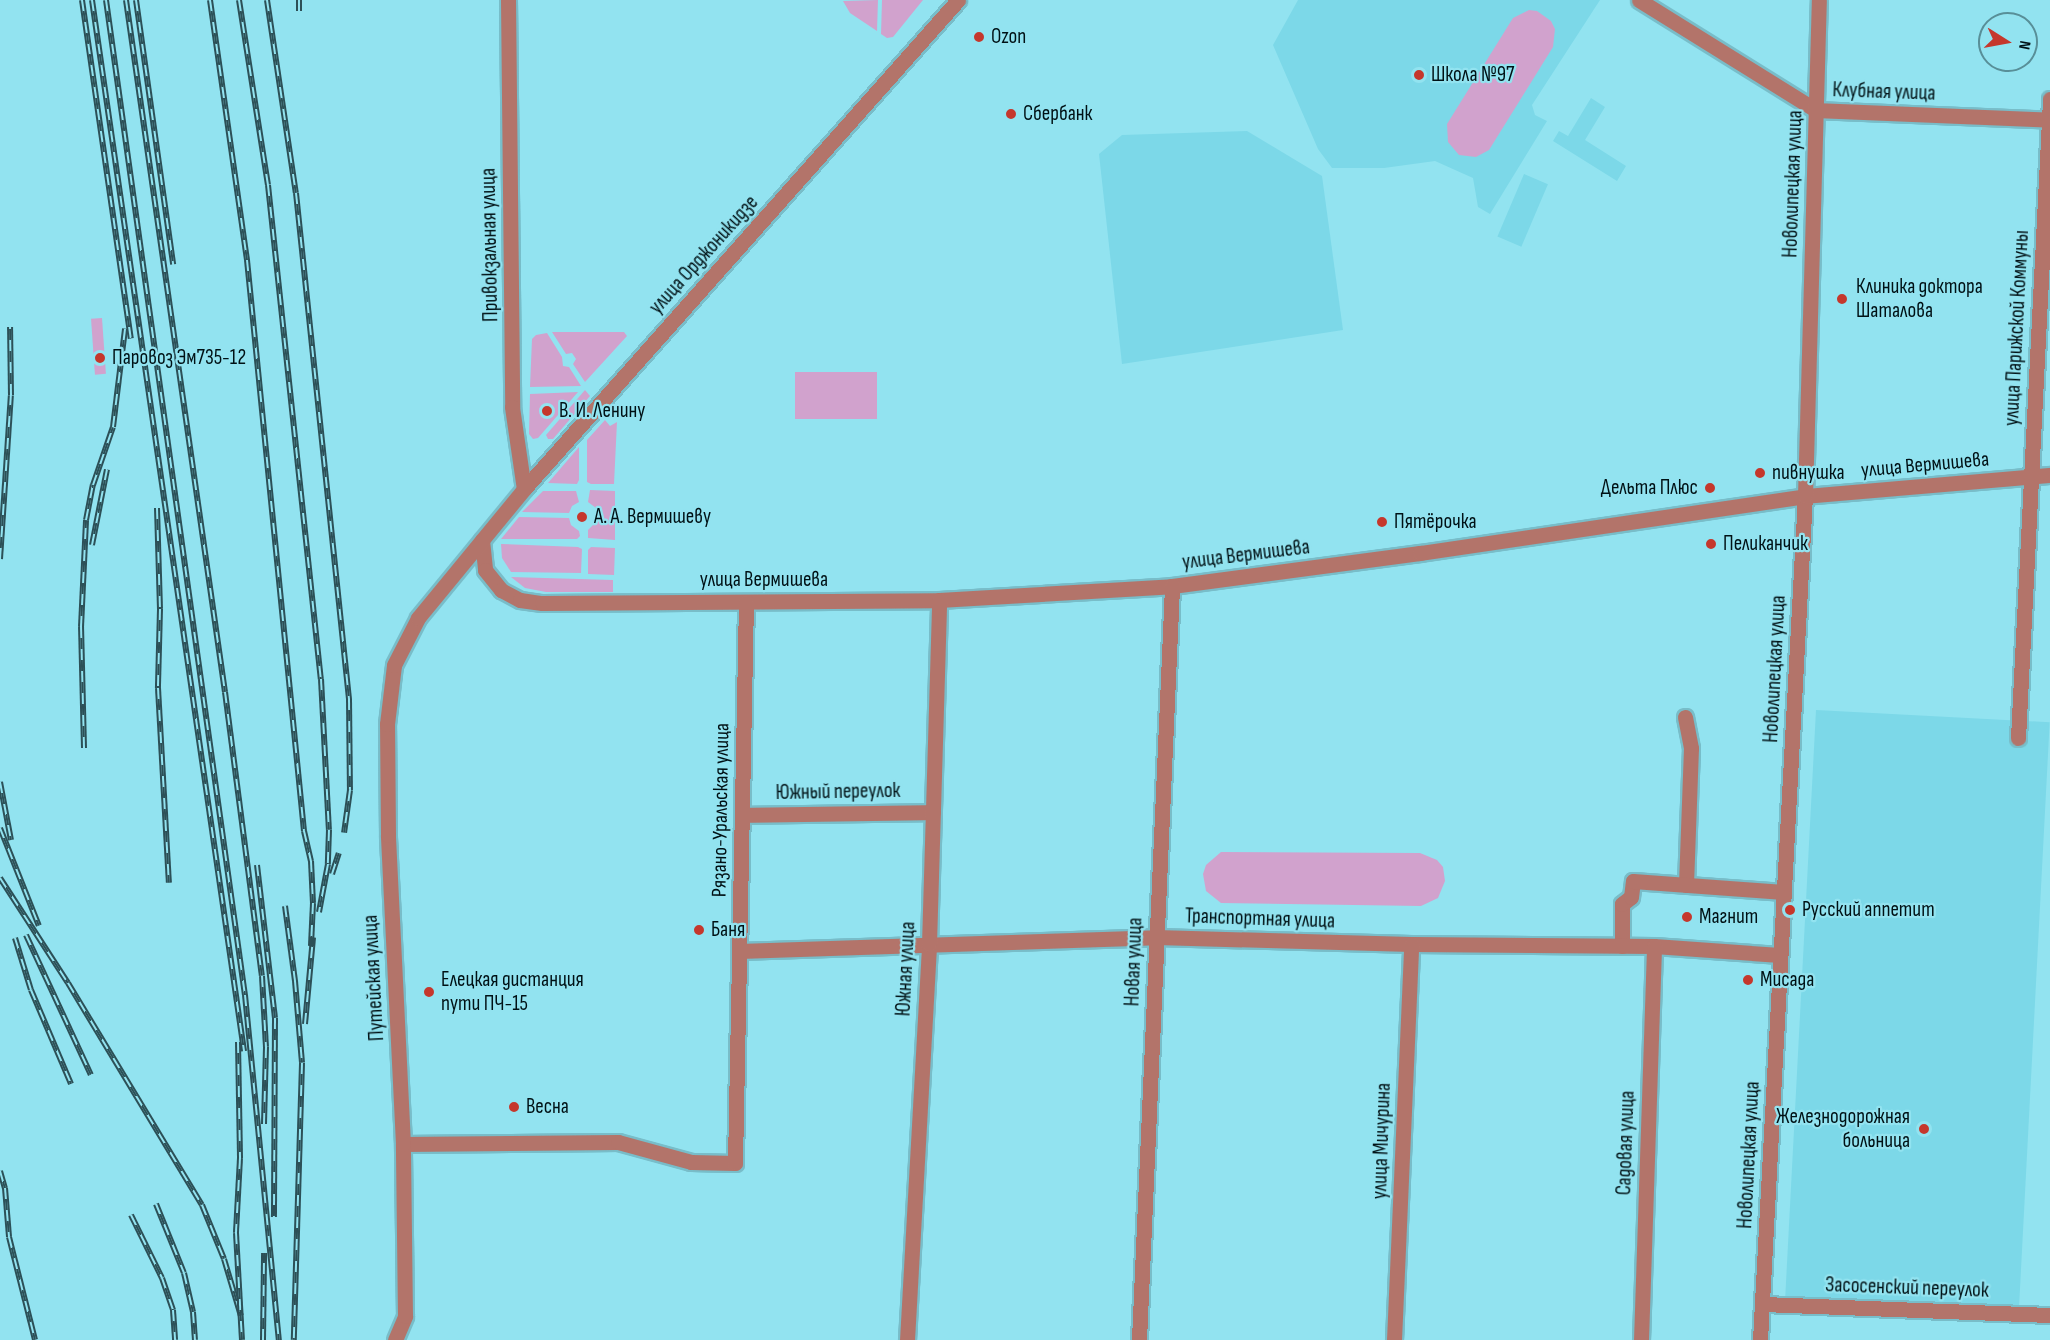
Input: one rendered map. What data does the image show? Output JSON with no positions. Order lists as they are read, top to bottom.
{
  "streets": {
    "street": [
      "Клубная улица",
      "Новолипецкая улица",
      "Привокзальная улица",
      "улица Орджоникидзе",
      "улица Парижской Коммуны",
      "улица Вермишева",
      "Южный переулок",
      "Рязано-Уральская улица",
      "Транспортная улица",
      "Новая улица",
      "Южная улица",
      "Путейская улица",
      "улица Мичурина",
      "Садовая улица",
      "Засосенский переулок"
    ]
  },
  "crossings": [
    ["Клубная улица", "Новолипецкая улица"],
    ["Клубная улица", "улица Парижской Коммуны"],
    ["Новолипецкая улица", "улица Вермишева"],
    ["Новолипецкая улица", "Транспортная улица"],
    ["Новолипецкая улица", "Засосенский переулок"],
    ["Привокзальная улица", "улица Орджоникидзе"],
    ["улица Орджоникидзе", "улица Вермишева"],
    ["улица Орджоникидзе", "Путейская улица"],
    ["улица Парижской Коммуны", "улица Вермишева"],
    ["улица Вермишева", "Рязано-Уральская улица"],
    ["улица Вермишева", "Новая улица"],
    ["улица Вермишева", "Южная улица"],
    ["улица Вермишева", "Путейская улица"],
    ["Южный переулок", "Рязано-Уральская улица"],
    ["Южный переулок", "Южная улица"],
    ["Рязано-Уральская улица", "Транспортная улица"],
    ["Рязано-Уральская улица", "Путейская улица"],
    ["Транспортная улица", "Новая улица"],
    ["Транспортная улица", "Южная улица"],
    ["Транспортная улица", "улица Мичурина"],
    ["Транспортная улица", "Садовая улица"]
  ],
  "places": [
    "Ozon",
    "Школа №97",
    "Сбербанк",
    "Клиника доктора Шаталова",
    "Паровоз Эм735-12",
    "В. И. Ленину",
    "пивнушка",
    "Дельта Плюс",
    "А. А. Вермишеву",
    "Пятёрочка",
    "Пеликанчик",
    "Русский аппетит",
    "Магнит",
    "Баня",
    "Мисада",
    "Елецкая дистанция пути ПЧ-15",
    "Весна",
    "Железнодорожная больница"
  ],
  "north": "right"
}
